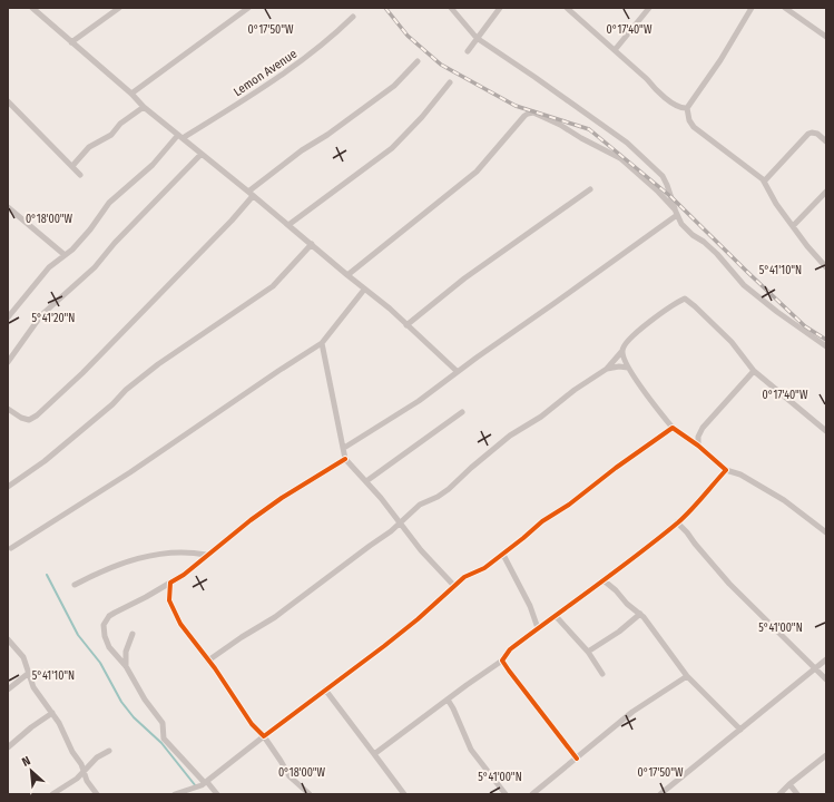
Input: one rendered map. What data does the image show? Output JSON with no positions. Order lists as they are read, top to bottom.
{
  "streets": {
    "street": ["Lemon Avenue"]
  },
  "north": "top left",
  "coordinates": [
    "0°17'50\"W",
    "0°17'40\"W",
    "0°18'00\"W",
    "5°41'10\"N",
    "5°41'20\"N",
    "5°41'00\"N"
  ]
}
